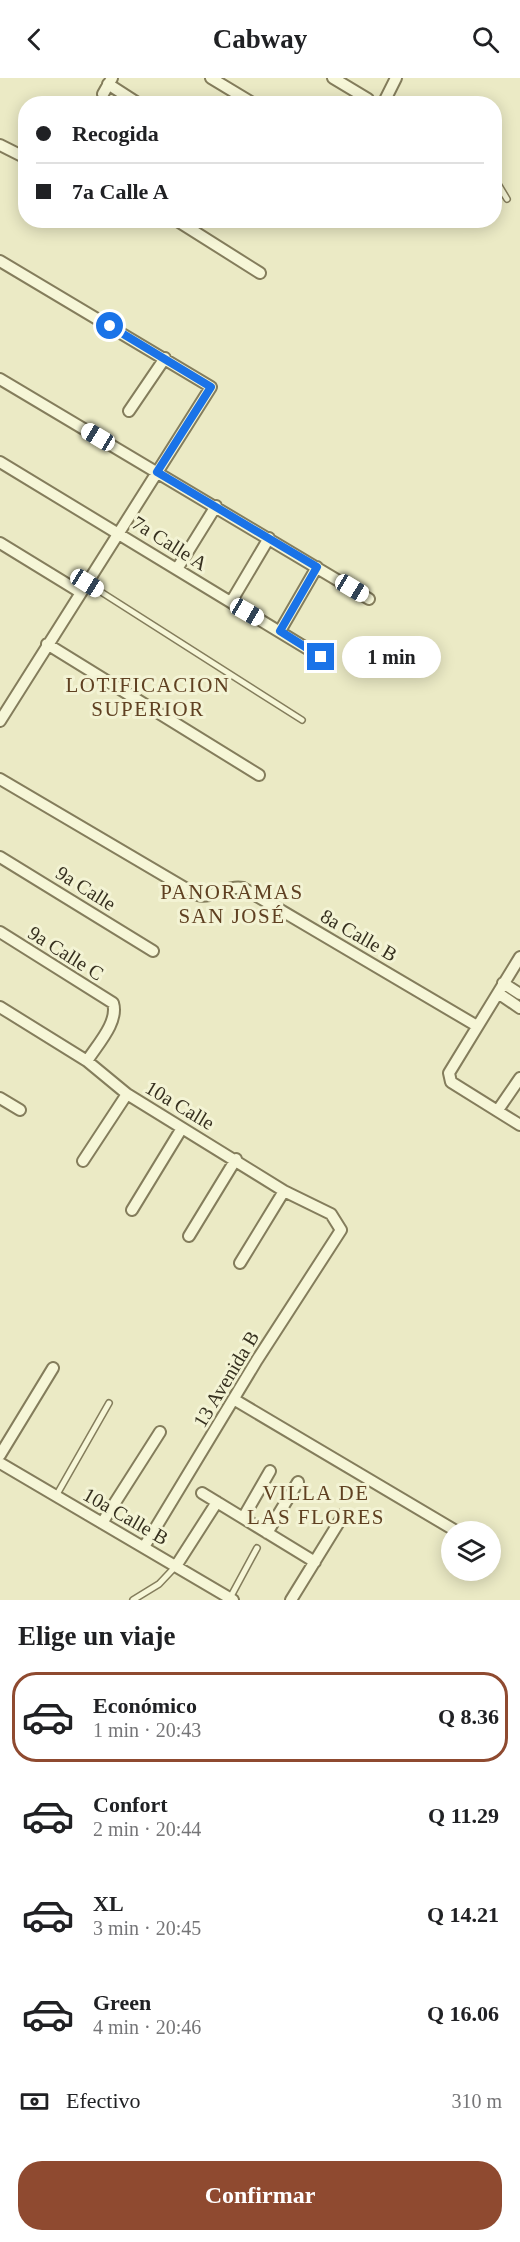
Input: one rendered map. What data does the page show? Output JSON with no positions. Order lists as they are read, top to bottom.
{
  "streets": {
    "street": [
      "7a Calle A",
      "9a Calle",
      "8a Calle B",
      "9a Calle C",
      "10a Calle",
      "13 Avenida B",
      "10a Calle B"
    ]
  },
  "crossings": [
    ["9a Calle C", "10a Calle"],
    ["10a Calle", "13 Avenida B"],
    ["13 Avenida B", "10a Calle B"]
  ],
  "districts": ["LOTIFICACION SUPERIOR", "PANORAMAS SAN JOSÉ", "VILLA DE LAS FLORES"],
  "page": {
    "header": "Cabway",
    "banner": ["Recogida", "7a Calle A"],
    "bubble": "1 min",
    "heading": "Elige un viaje",
    "list": [
      {
        "name": "Económico",
        "note": "1 min · 20:43",
        "value": "Q 8.36"
      },
      {
        "name": "Confort",
        "note": "2 min · 20:44",
        "value": "Q 11.29"
      },
      {
        "name": "XL",
        "note": "3 min · 20:45",
        "value": "Q 14.21"
      },
      {
        "name": "Green",
        "note": "4 min · 20:46",
        "value": "Q 16.06"
      }
    ],
    "pay": ["Efectivo", "310 m"],
    "buttons": "Confirmar"
  }
}
